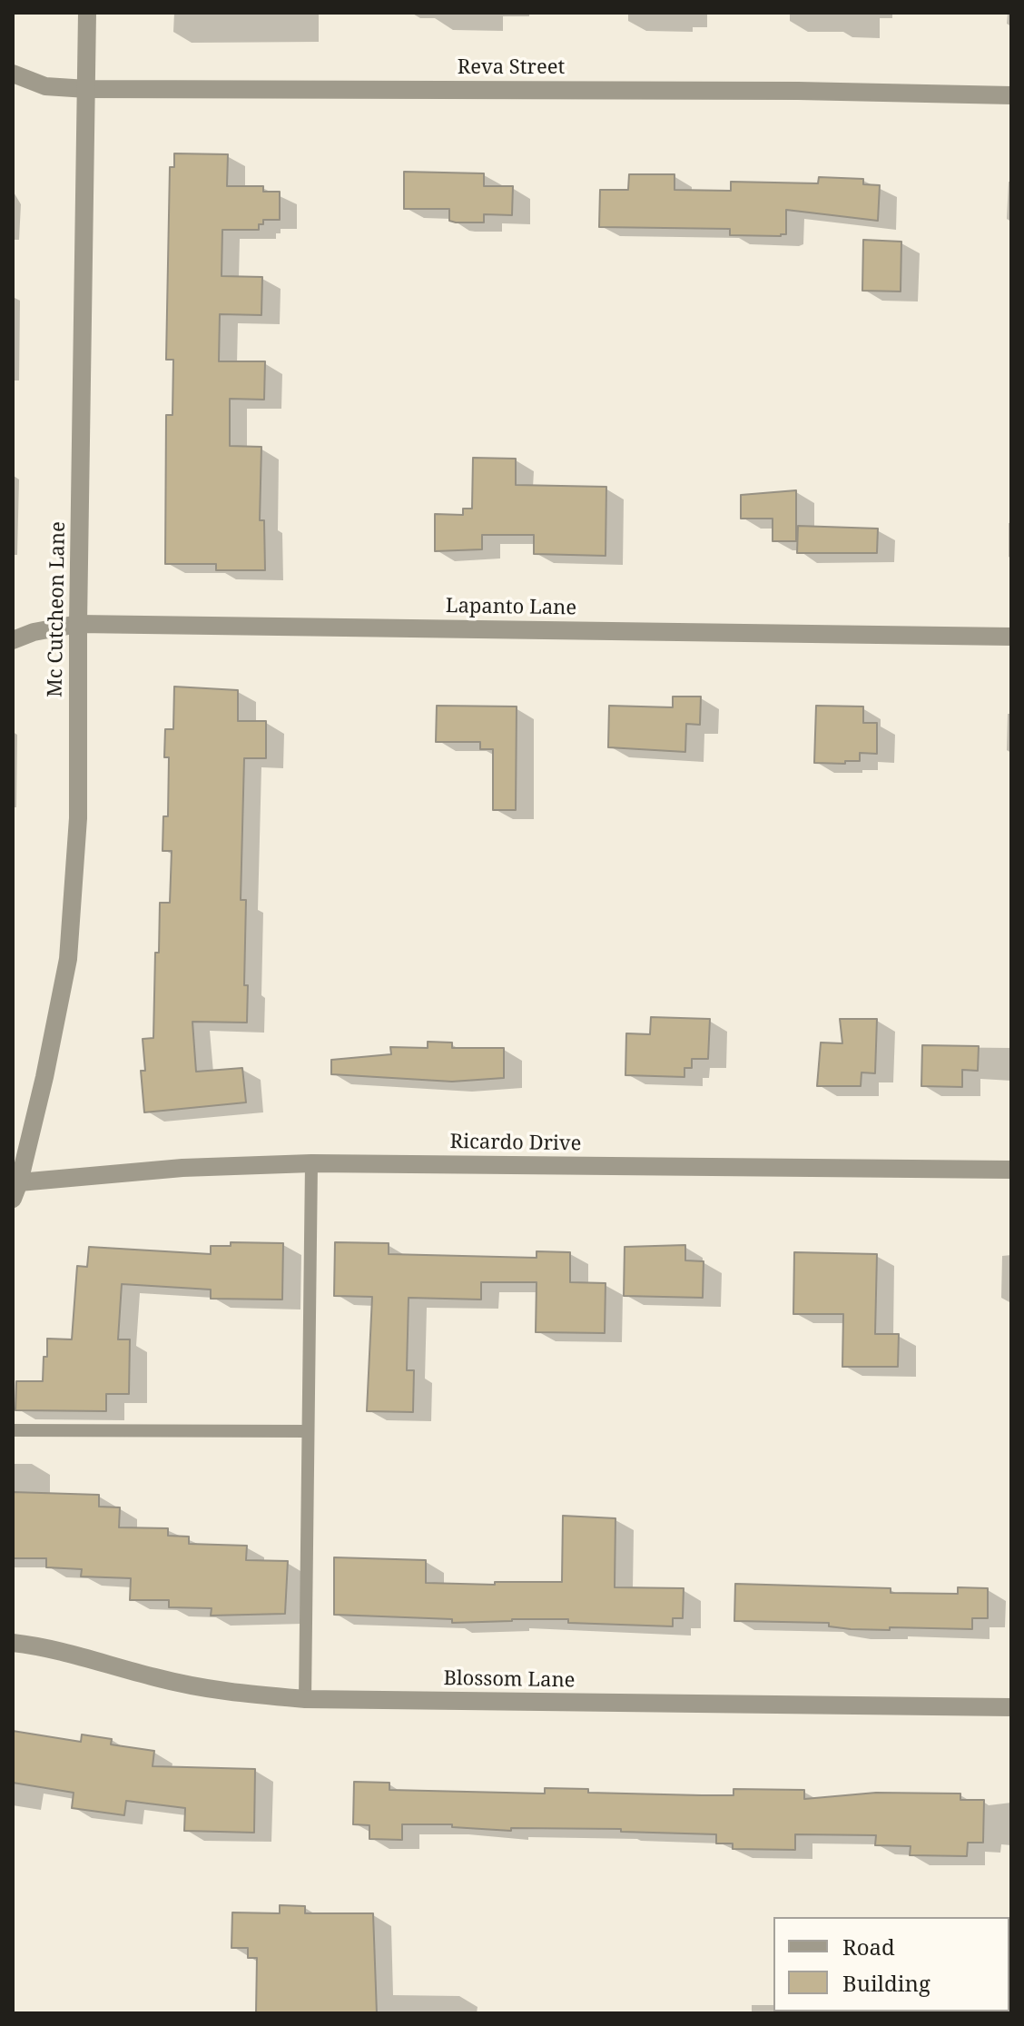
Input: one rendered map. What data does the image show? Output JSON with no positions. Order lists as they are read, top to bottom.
{
  "streets": {
    "street": [
      "Reva Street",
      "Lapanto Lane",
      "Mc Cutcheon Lane",
      "Ricardo Drive",
      "Blossom Lane"
    ]
  },
  "crossings": [
    ["Reva Street", "Mc Cutcheon Lane"],
    ["Lapanto Lane", "Mc Cutcheon Lane"],
    ["Mc Cutcheon Lane", "Ricardo Drive"]
  ],
  "legend": ["Road", "Building"]
}
